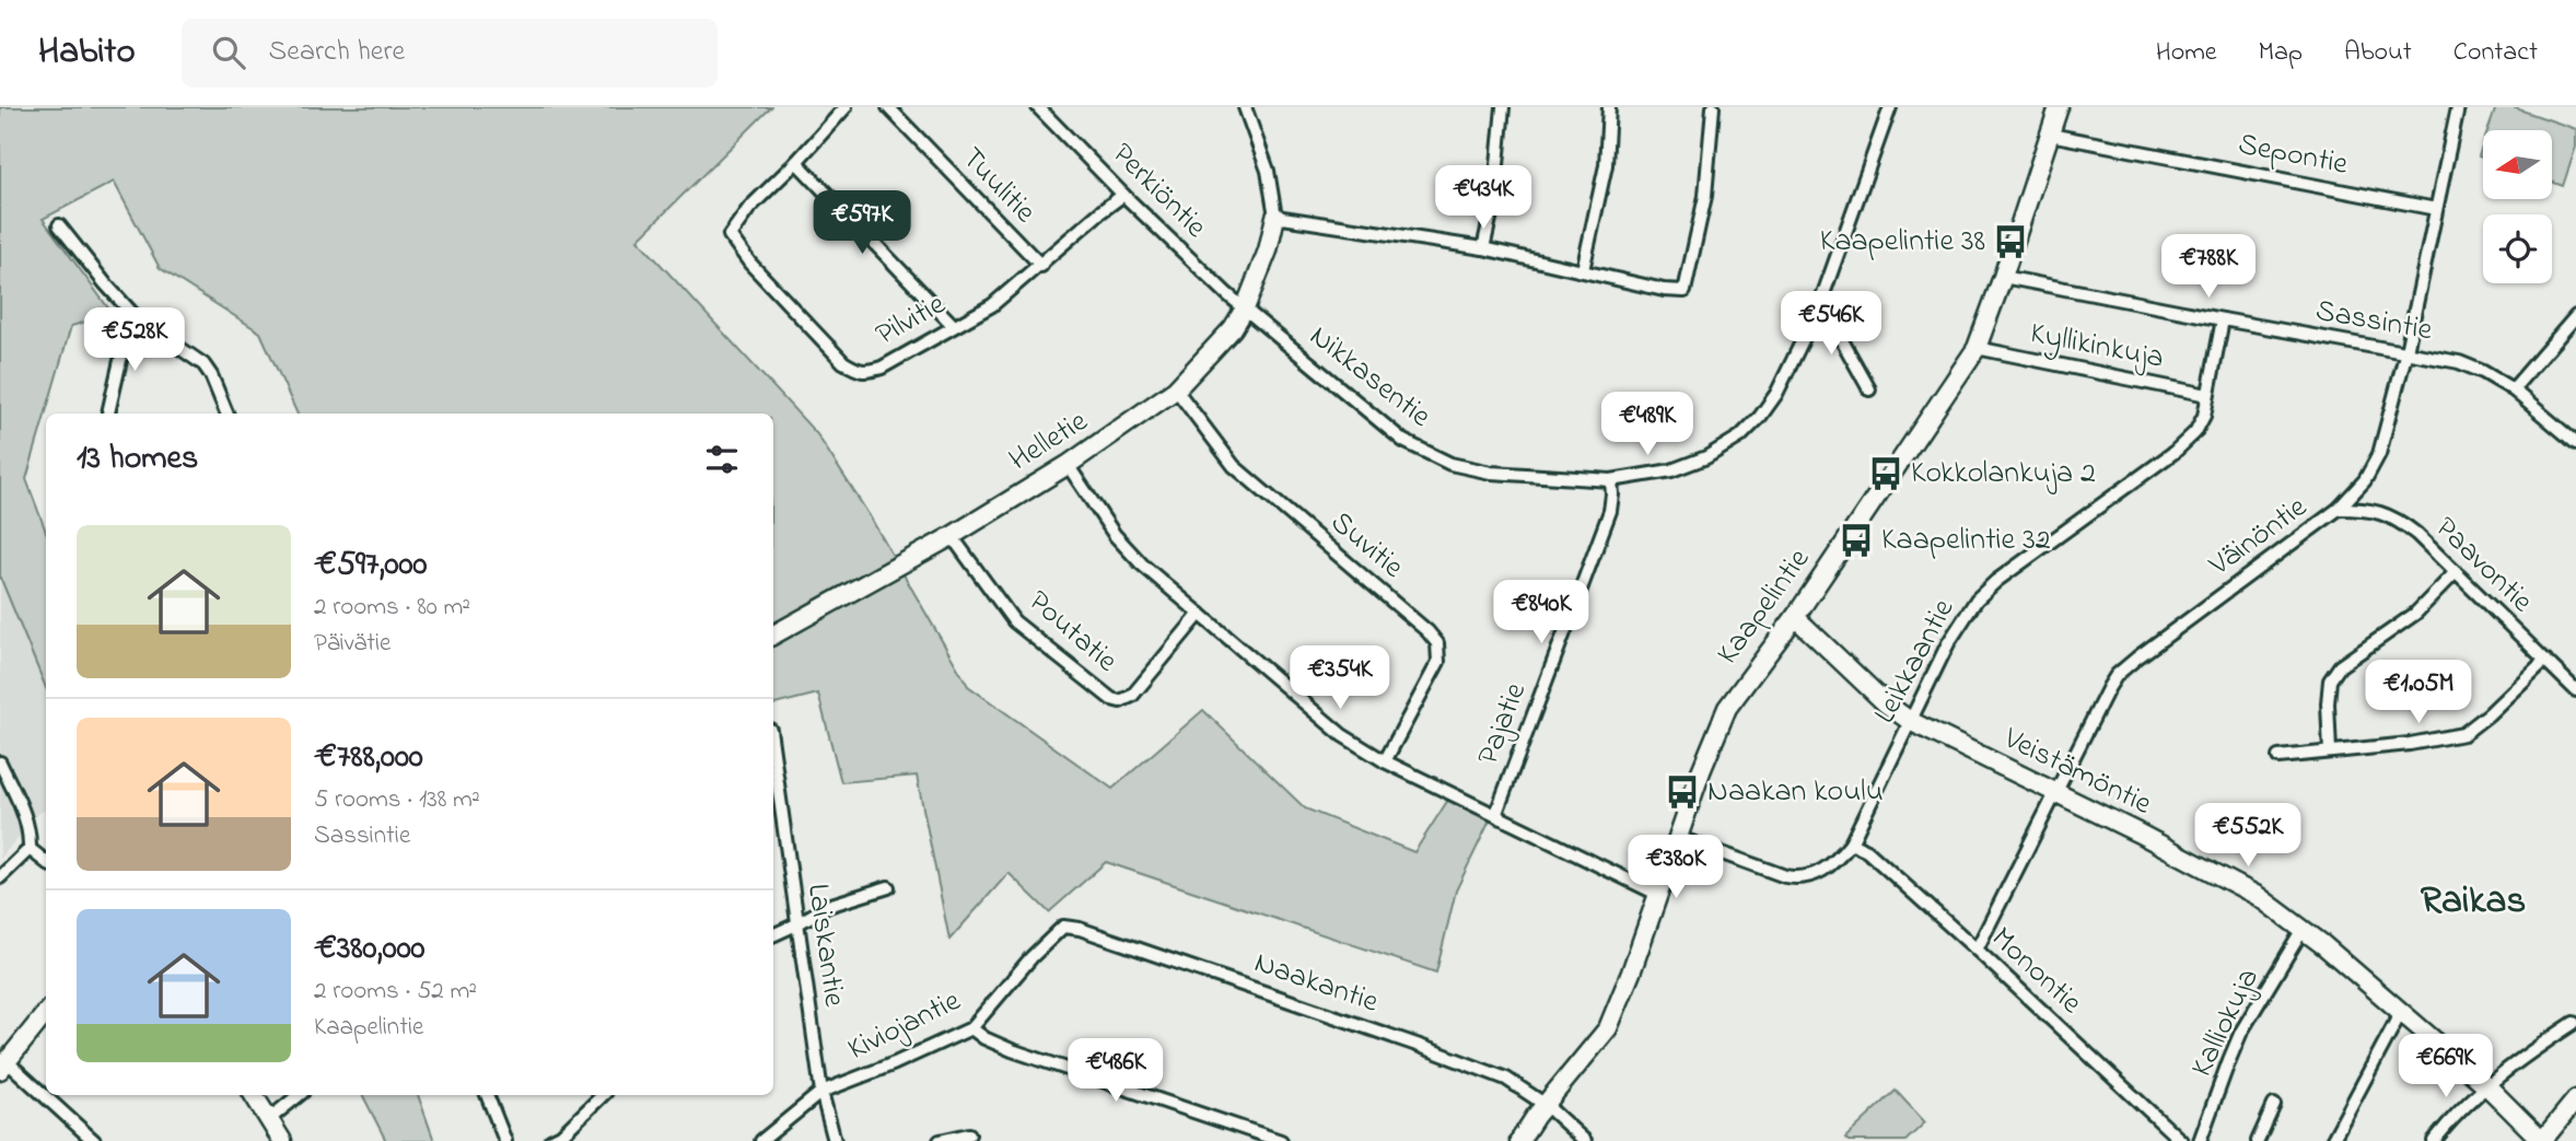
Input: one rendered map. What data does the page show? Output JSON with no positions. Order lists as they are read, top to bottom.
{
  "streets": {
    "street": [
      "Sepontie",
      "Tuulitie",
      "Perkiöntie",
      "Pilvitie",
      "Sassintie",
      "Kyllikinkuja",
      "Nikkasentie",
      "Helletie",
      "Väinöntie",
      "Suvitie",
      "Paavontie",
      "Kaapelintie",
      "Poutatie",
      "Leikkaantie",
      "Pajatie",
      "Veistämöntie",
      "Laiskantie",
      "Monontie",
      "Naakantie",
      "Kalliokuja",
      "Kiviojantie"
    ]
  },
  "crossings": [
    ["Sepontie", "Väinöntie"],
    ["Sepontie", "Kaapelintie"],
    ["Tuulitie", "Pilvitie"],
    ["Perkiöntie", "Pilvitie"],
    ["Perkiöntie", "Nikkasentie"],
    ["Perkiöntie", "Helletie"],
    ["Sassintie", "Väinöntie"],
    ["Sassintie", "Kaapelintie"],
    ["Sassintie", "Leikkaantie"],
    ["Kyllikinkuja", "Kaapelintie"],
    ["Kyllikinkuja", "Leikkaantie"],
    ["Nikkasentie", "Helletie"],
    ["Nikkasentie", "Pajatie"],
    ["Helletie", "Suvitie"],
    ["Helletie", "Poutatie"],
    ["Väinöntie", "Paavontie"],
    ["Väinöntie", "Veistämöntie"],
    ["Väinöntie", "Monontie"],
    ["Kaapelintie", "Leikkaantie"],
    ["Kaapelintie", "Veistämöntie"],
    ["Kaapelintie", "Naakantie"],
    ["Leikkaantie", "Veistämöntie"],
    ["Leikkaantie", "Monontie"],
    ["Veistämöntie", "Kalliokuja"],
    ["Laiskantie", "Kiviojantie"],
    ["Naakantie", "Kiviojantie"]
  ],
  "districts": ["Raikas"],
  "places": {
    "bus stop": [
      "Kaapelintie 38",
      "Kokkolankuja 2",
      "Kaapelintie 32",
      "Naakan koulu"
    ]
  },
  "north": "left",
  "page": {
    "header": "Habito",
    "search": "Search here",
    "nav": [
      "Home",
      "Map",
      "About",
      "Contact"
    ],
    "price": [
      "€434K",
      "€597K",
      "€788K",
      "€546K",
      "€528K",
      "€489K",
      "€840K",
      "€354K",
      "€1.05M",
      "€552K",
      "€380K",
      "€669K",
      "€486K"
    ],
    "heading": "13 homes",
    "list": [
      {
        "name": "€597,000",
        "note": "2 rooms · 80 m² · Päivätie"
      },
      {
        "name": "€788,000",
        "note": "5 rooms · 138 m² · Sassintie"
      },
      {
        "name": "€380,000",
        "note": "2 rooms · 52 m² · Kaapelintie"
      }
    ]
  }
}
